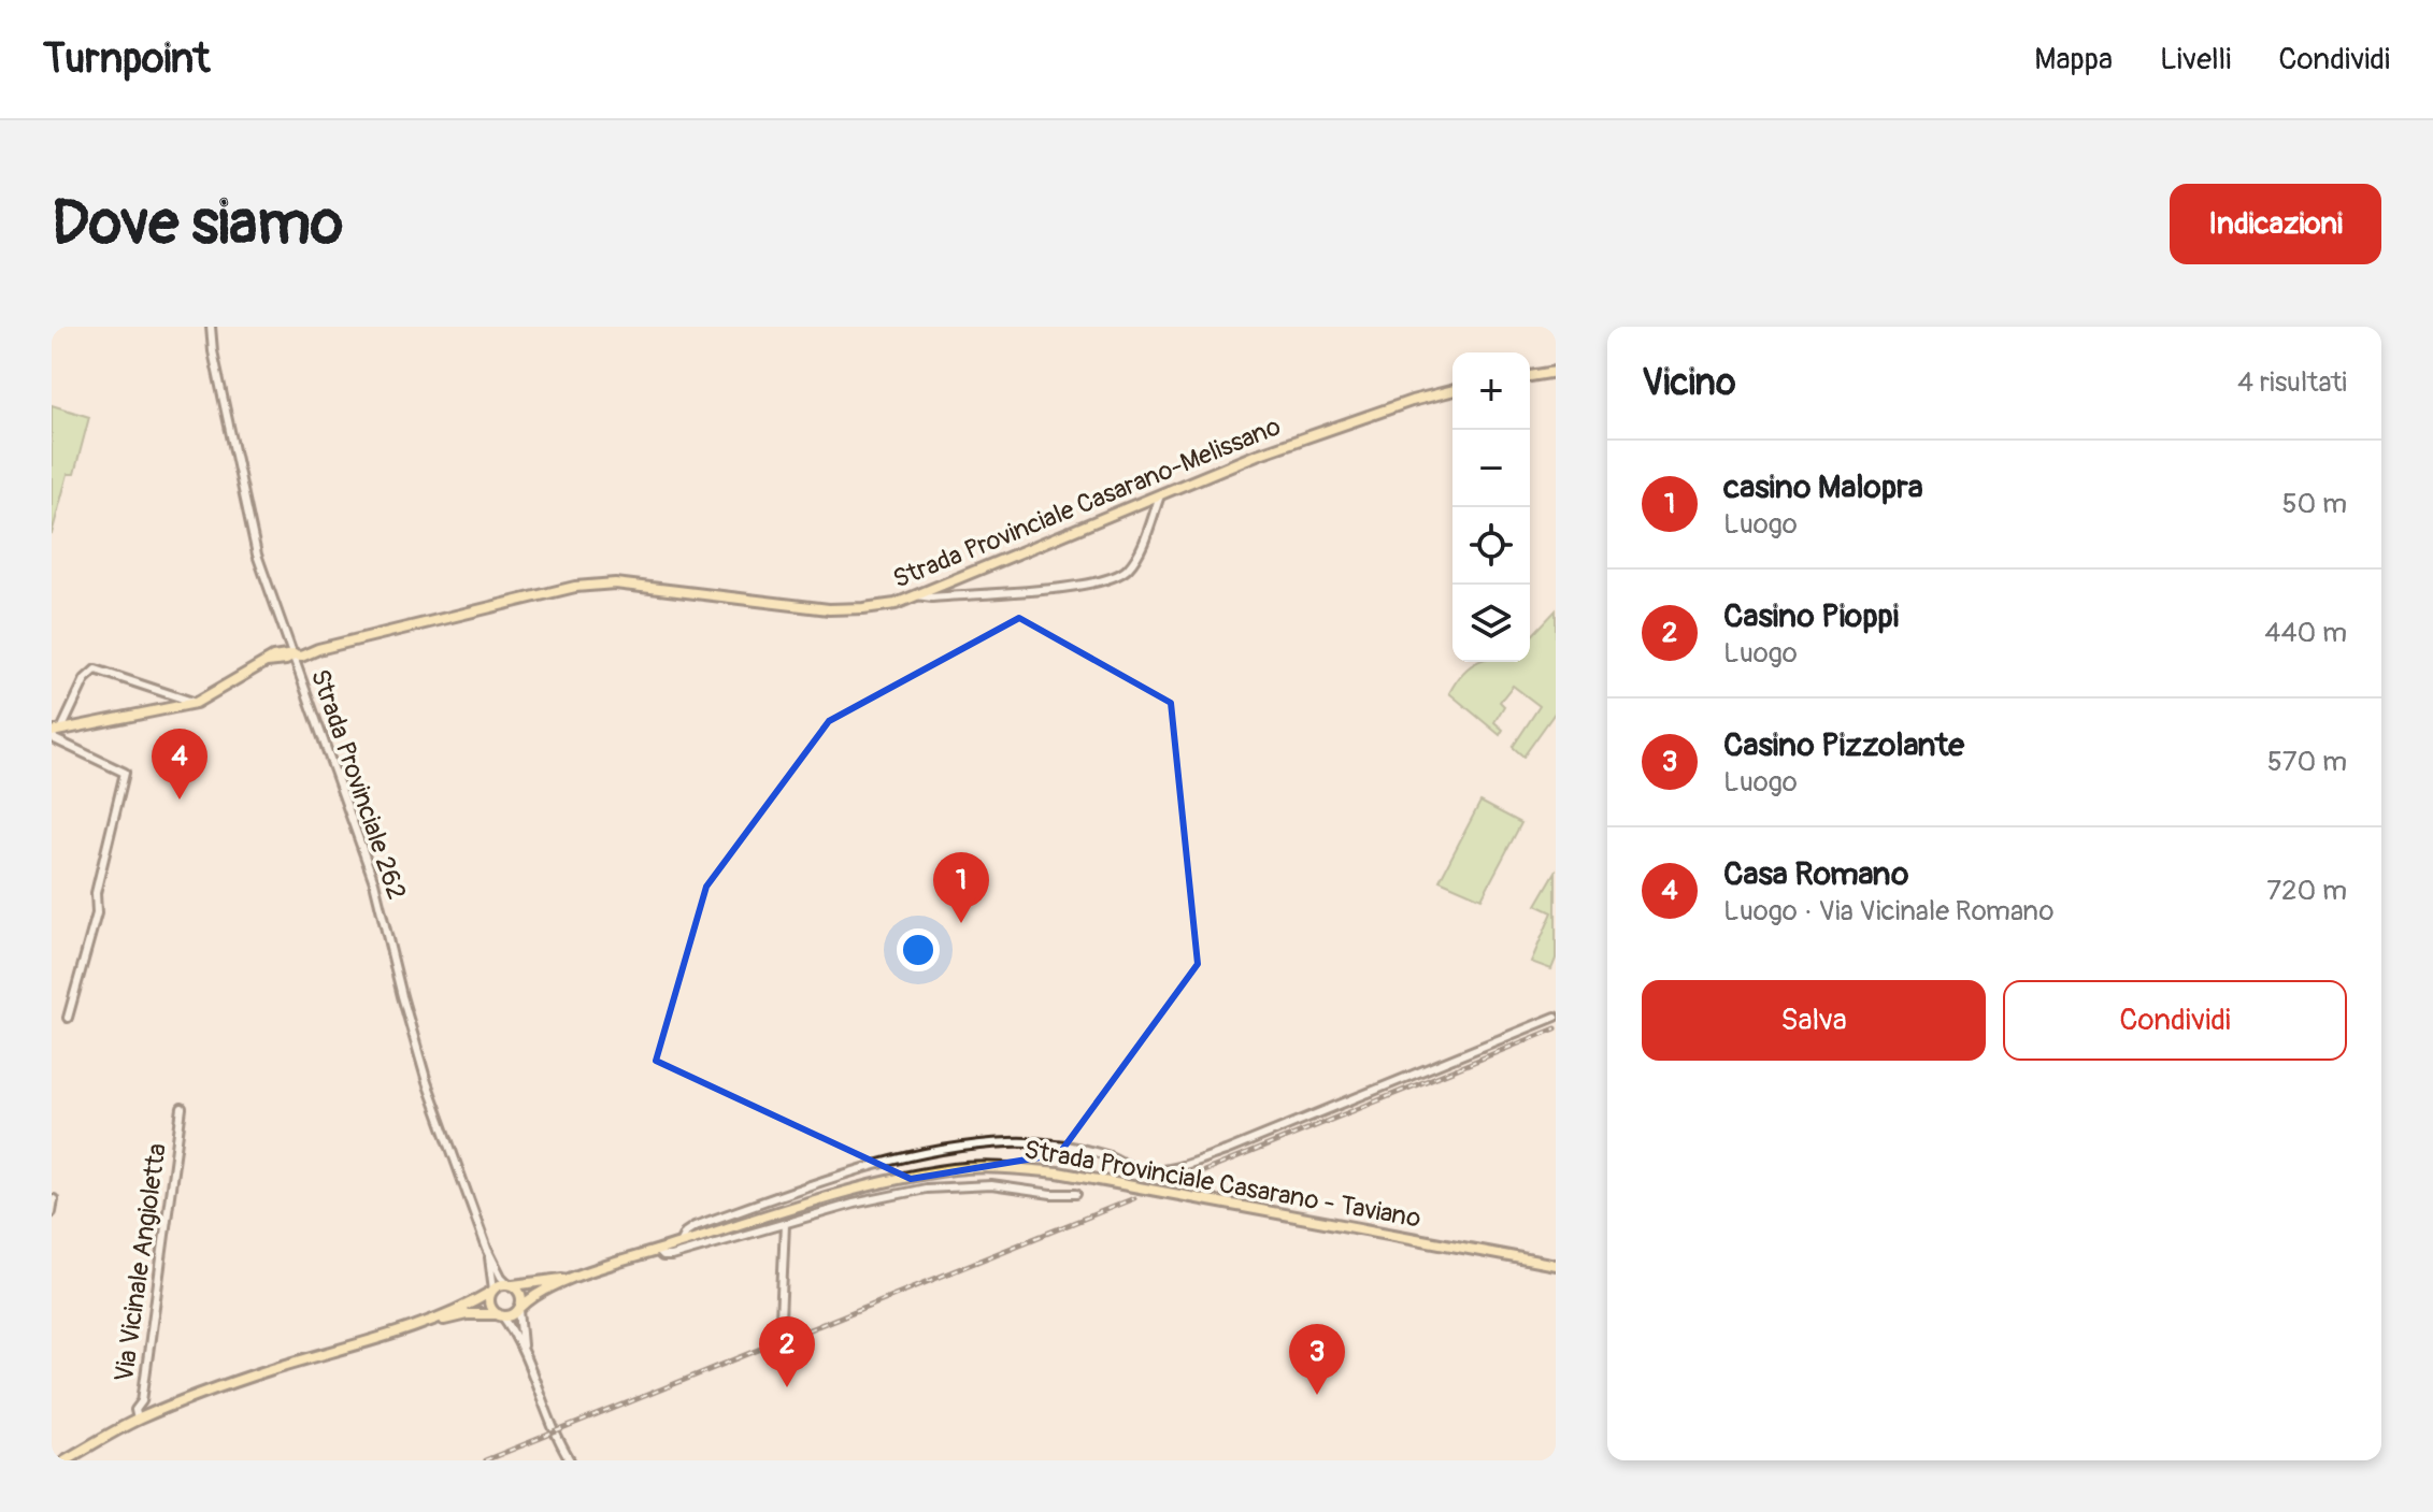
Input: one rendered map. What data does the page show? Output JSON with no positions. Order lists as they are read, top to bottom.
{
  "streets": {
    "main road": ["Strada Provinciale Casarano-Melissano", "Strada Provinciale Casarano - Taviano"],
    "street": ["Strada Provinciale 262", "Via Vicinale Angioletta"]
  },
  "crossings": [
    ["Strada Provinciale Casarano-Melissano", "Strada Provinciale 262"],
    ["Strada Provinciale Casarano - Taviano", "Via Vicinale Angioletta"]
  ],
  "page": {
    "header": "Turnpoint",
    "nav": ["Mappa", "Livelli", "Condividi"],
    "buttons": [
      "Indicazioni",
      ["Salva", "Condividi"]
    ],
    "title": "Dove siamo",
    "heading": ["Vicino", "4 risultati"],
    "map_buttons": ["+", "−"],
    "list": [
      {
        "mark": "1",
        "name": "casino Malopra",
        "note": "Luogo",
        "value": "50 m"
      },
      {
        "mark": "2",
        "name": "Casino Pioppi",
        "note": "Luogo",
        "value": "440 m"
      },
      {
        "mark": "3",
        "name": "Casino Pizzolante",
        "note": "Luogo",
        "value": "570 m"
      },
      {
        "mark": "4",
        "name": "Casa Romano",
        "note": "Luogo · Via Vicinale Romano",
        "value": "720 m"
      }
    ],
    "pins": [
      "4",
      "1",
      "2",
      "3"
    ]
  }
}
